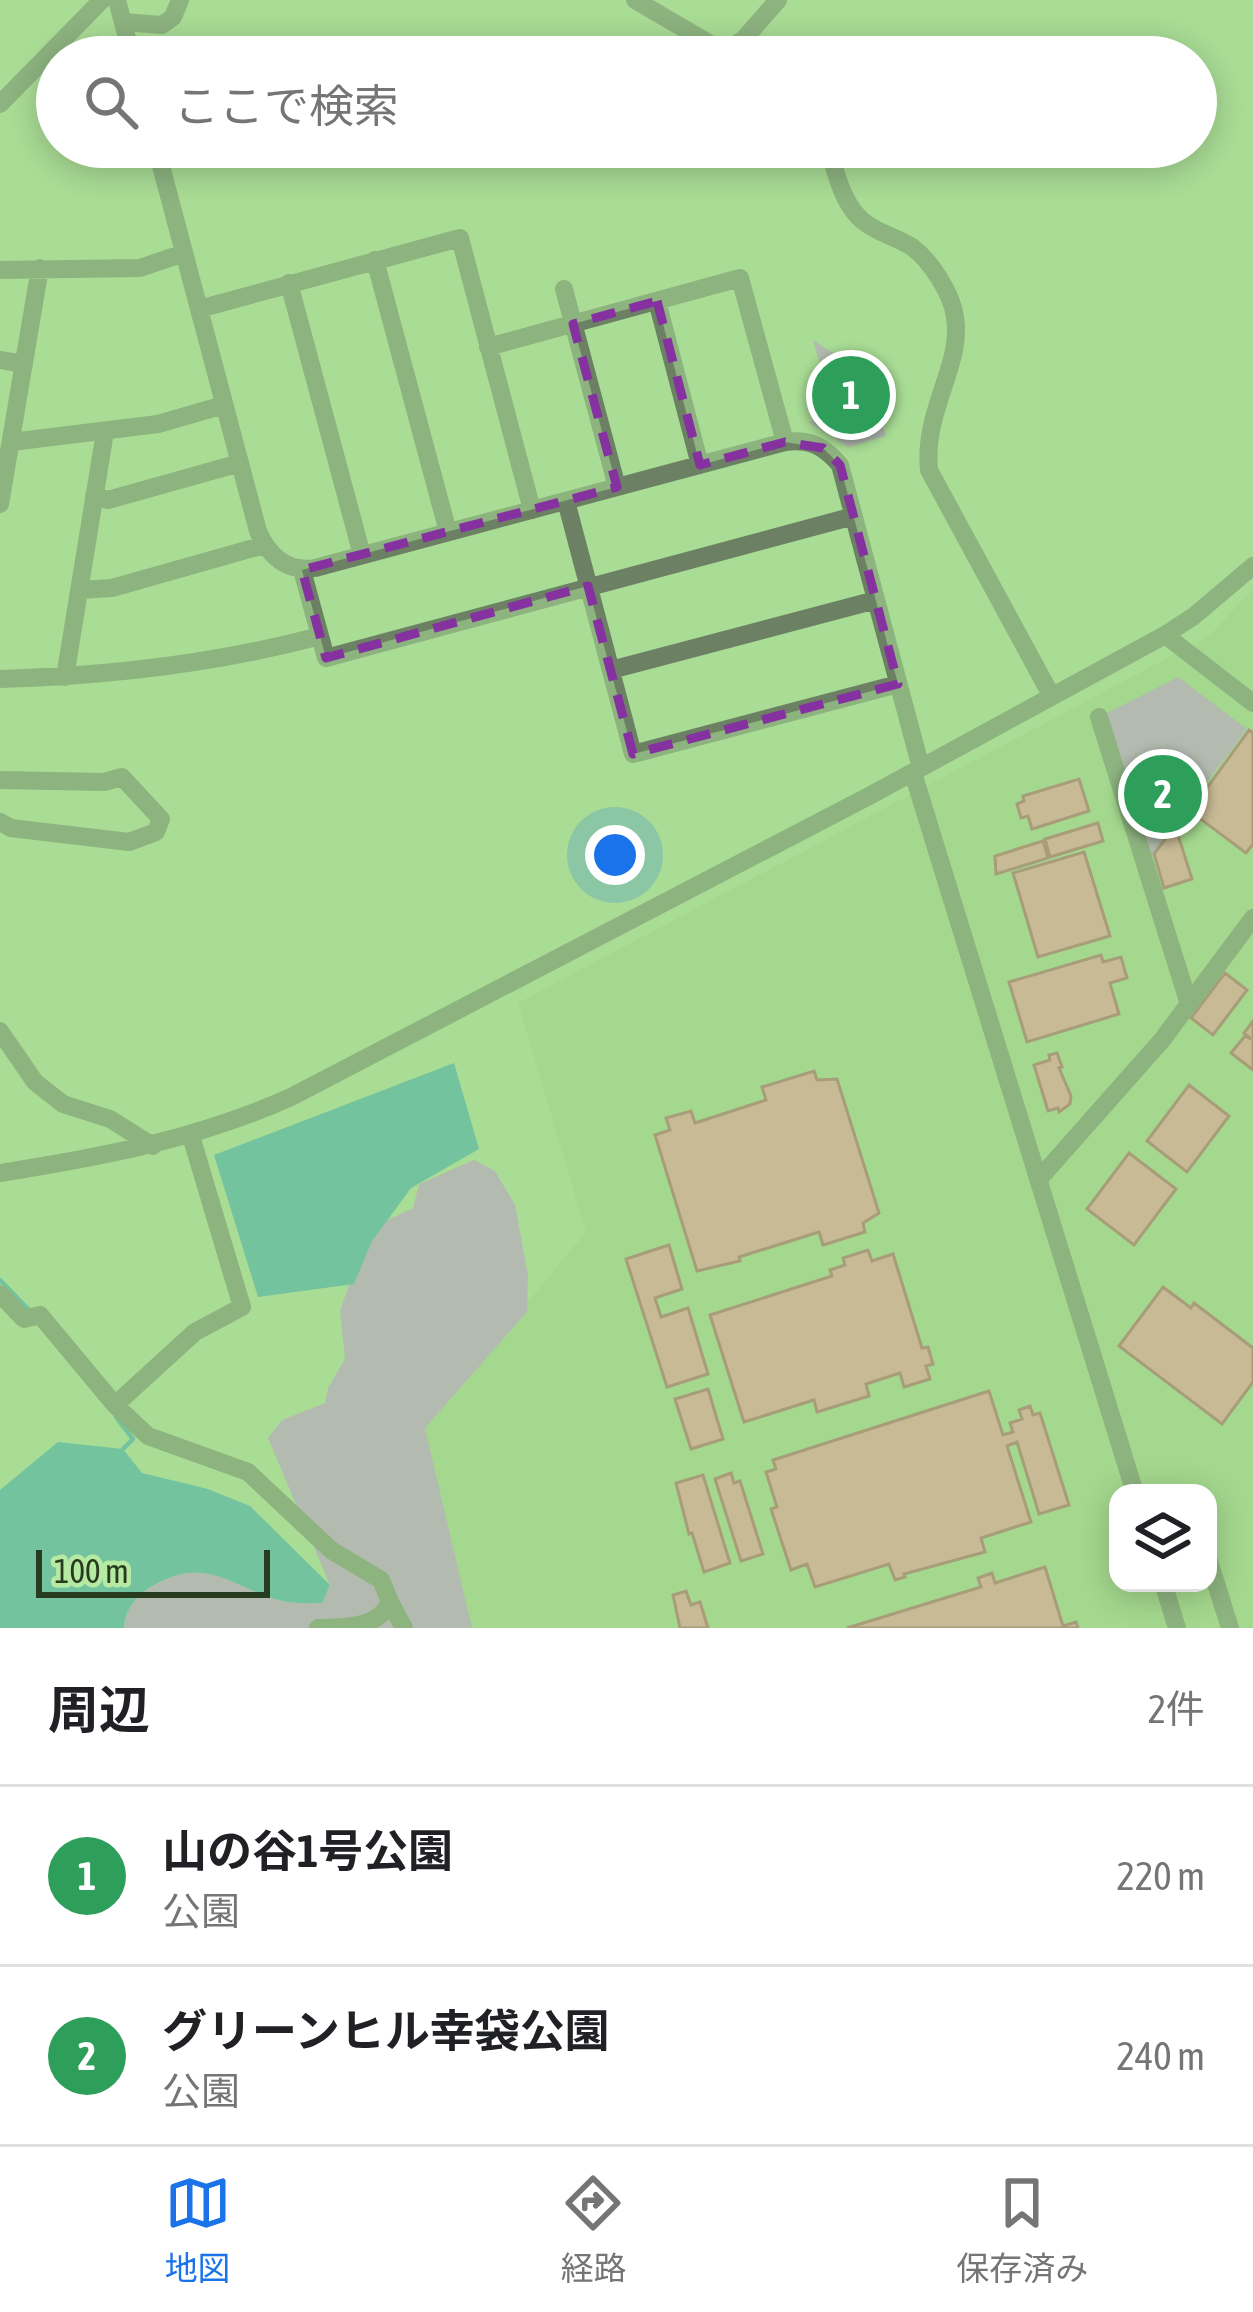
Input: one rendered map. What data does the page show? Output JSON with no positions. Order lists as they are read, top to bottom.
{
  "scale_bar": "100 m",
  "page": {
    "search": "ここで検索",
    "pins": ["1", "2"],
    "scale": "100 m",
    "heading": ["周辺", "2件"],
    "list": [
      {
        "mark": "1",
        "name": "山の谷1号公園",
        "note": "公園",
        "value": "220 m"
      },
      {
        "mark": "2",
        "name": "グリーンヒル幸袋公園",
        "note": "公園",
        "value": "240 m"
      }
    ],
    "nav": ["地図", "経路", "保存済み"]
  }
}
